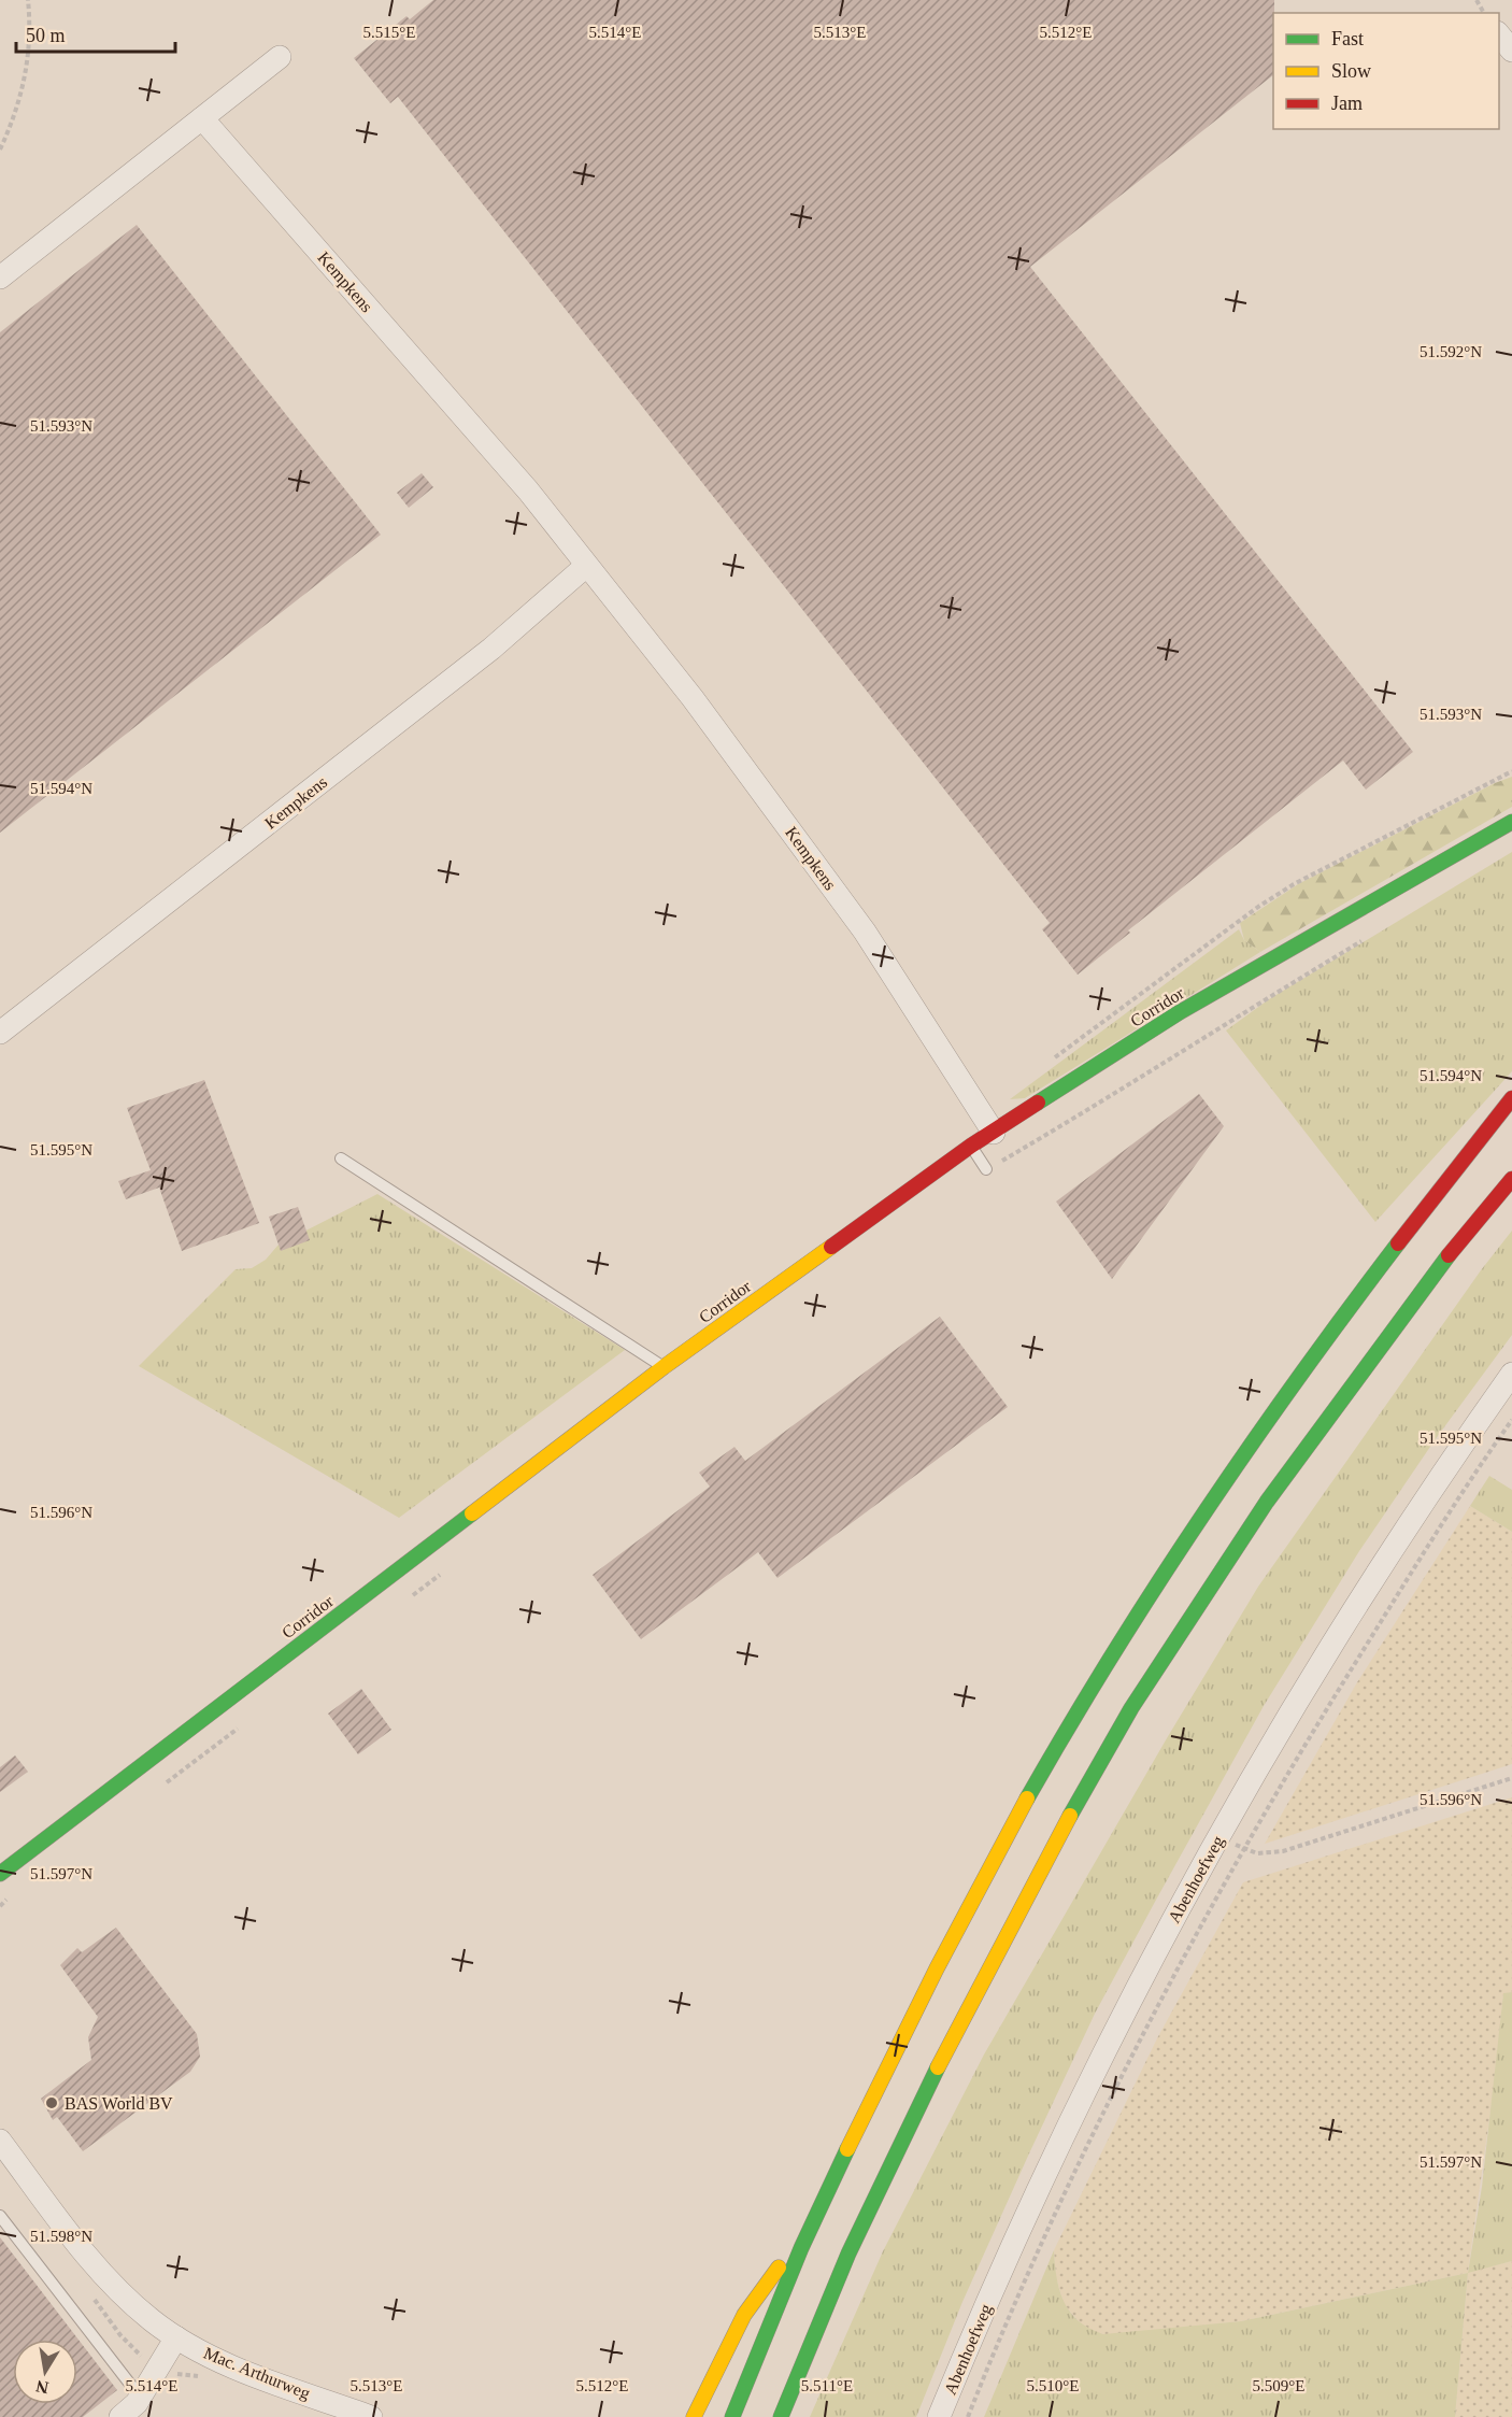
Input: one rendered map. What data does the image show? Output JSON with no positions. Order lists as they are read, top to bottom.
{
  "streets": {
    "main road": ["Corridor"],
    "street": ["Kempkens", "Abenhoefweg", "Mac. Arthurweg"]
  },
  "crossings": [
    ["Kempkens", "Corridor"]
  ],
  "places": ["BAS World BV"],
  "legend": ["Fast", "Slow", "Jam"],
  "scale_bar": "50 m",
  "north": "bottom",
  "coordinates": [
    "5.515°E",
    "5.514°E",
    "5.513°E",
    "5.512°E",
    "51.592°N",
    "51.593°N",
    "51.594°N",
    "51.595°N",
    "51.596°N",
    "51.597°N",
    "51.598°N",
    "5.511°E",
    "5.510°E",
    "5.509°E"
  ]
}
